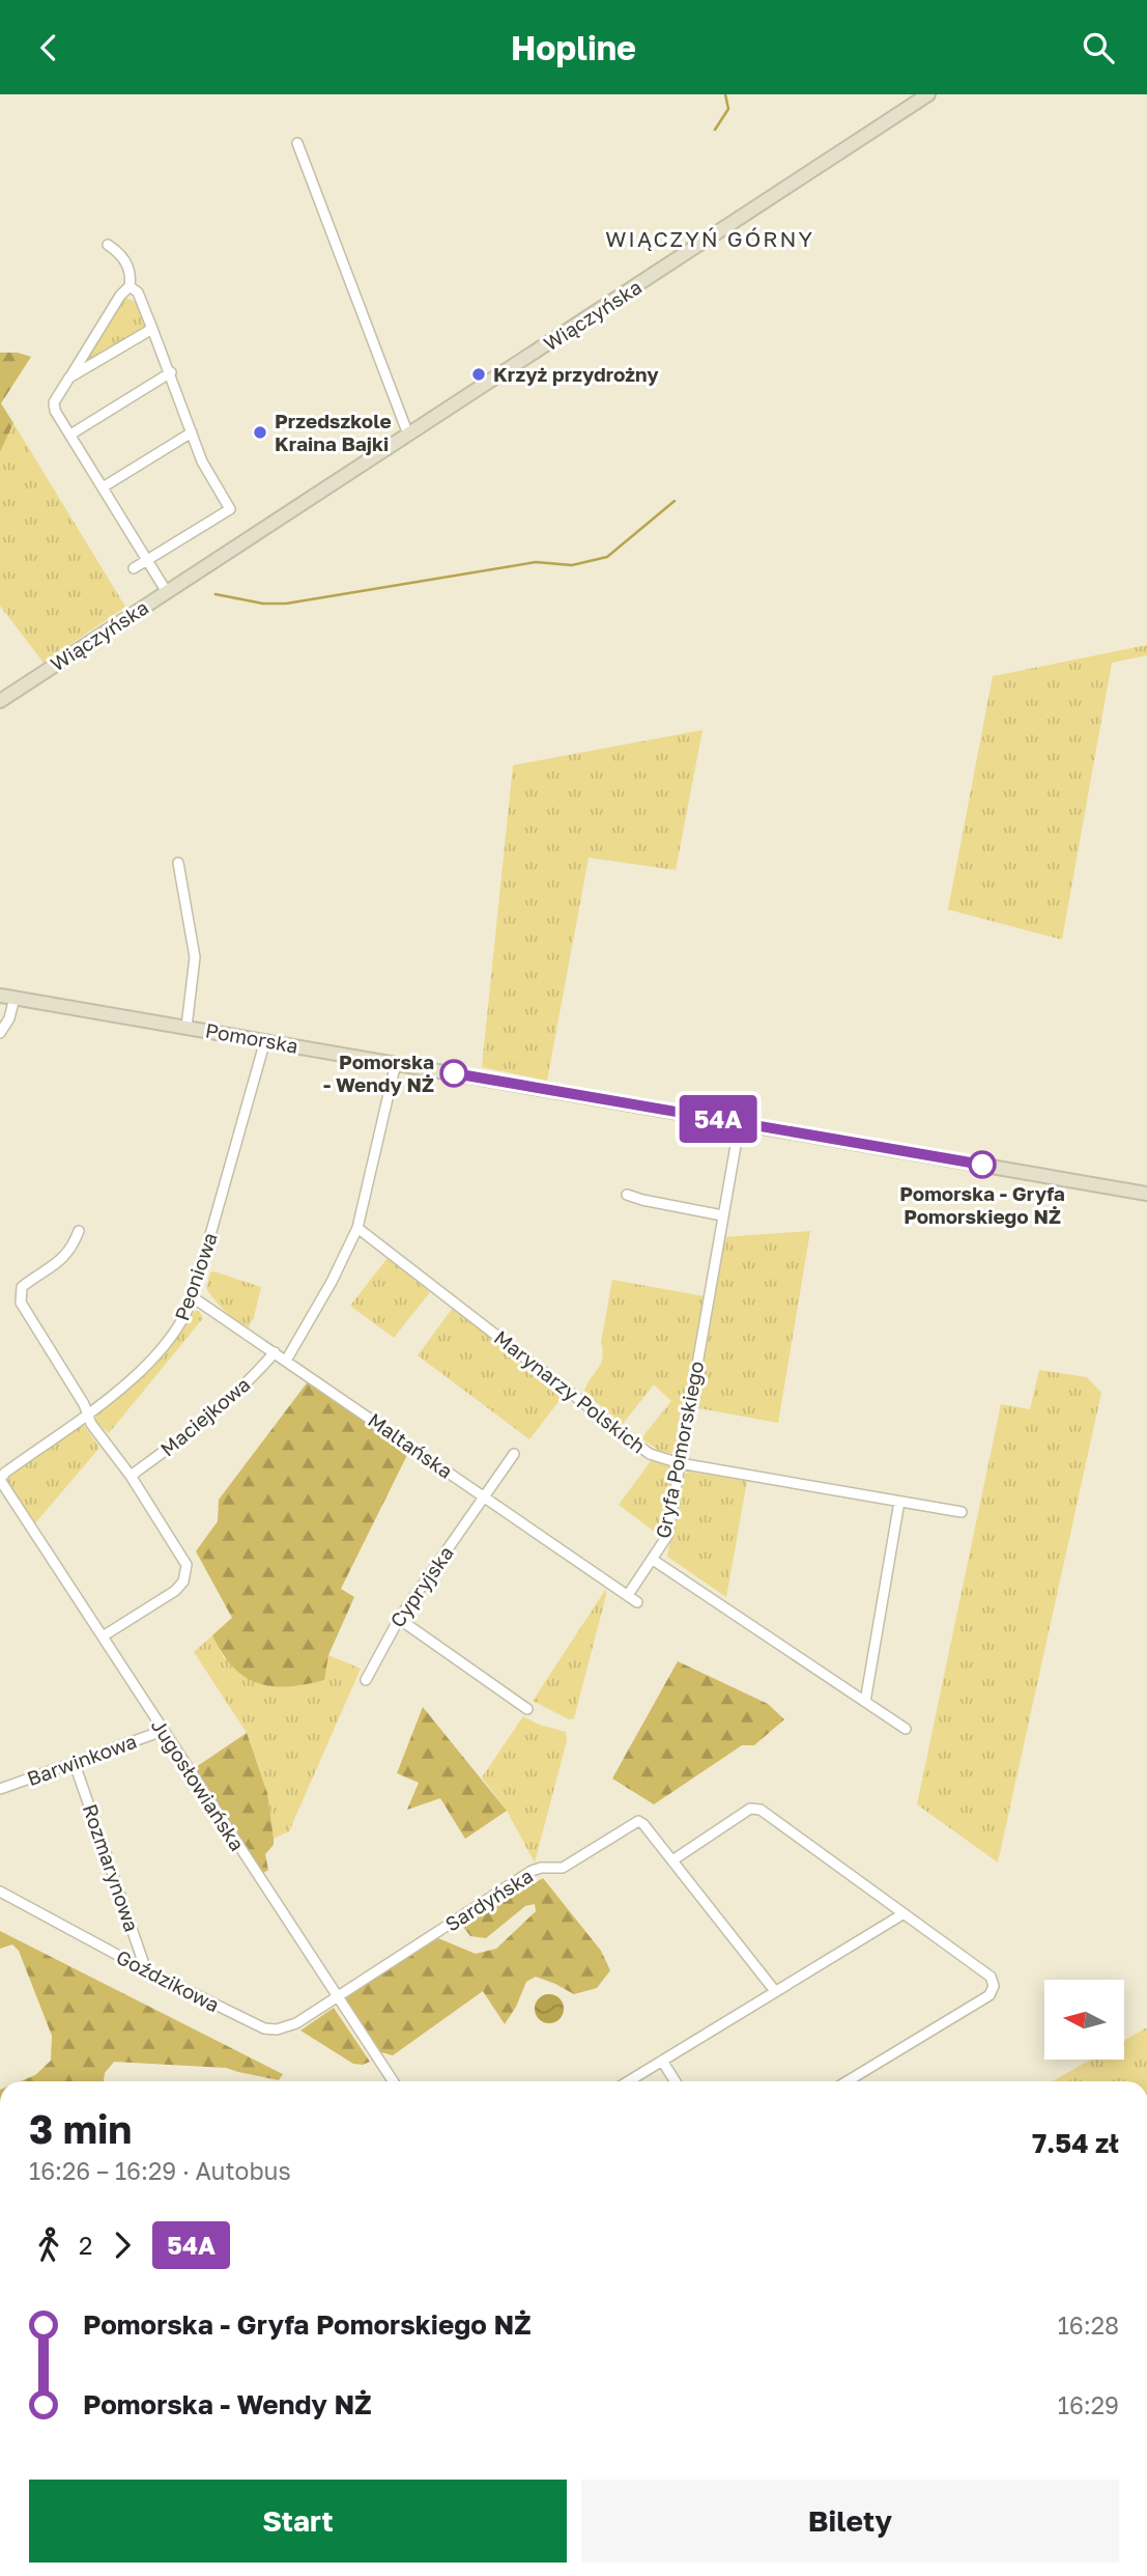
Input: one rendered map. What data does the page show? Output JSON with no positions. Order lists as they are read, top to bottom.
{
  "streets": {
    "street": [
      "Wiączyńska",
      "Pomorska",
      "Peoniowa",
      "Marynarzy Polskich",
      "Maciejkowa",
      "Maltańska",
      "Gryfa Pomorskiego",
      "Cypryjska",
      "Barwinkowa",
      "Jugosłowiańska",
      "Rozmarynowa",
      "Sardyńska",
      "Goździkowa"
    ]
  },
  "crossings": [
    ["Pomorska", "Peoniowa"],
    ["Pomorska", "Gryfa Pomorskiego"],
    ["Peoniowa", "Maltańska"],
    ["Peoniowa", "Jugosłowiańska"],
    ["Marynarzy Polskich", "Gryfa Pomorskiego"],
    ["Maciejkowa", "Maltańska"],
    ["Maltańska", "Cypryjska"],
    ["Barwinkowa", "Jugosłowiańska"],
    ["Barwinkowa", "Rozmarynowa"],
    ["Jugosłowiańska", "Sardyńska"],
    ["Jugosłowiańska", "Goździkowa"],
    ["Rozmarynowa", "Goździkowa"],
    ["Sardyńska", "Goździkowa"]
  ],
  "districts": ["WIĄCZYŃ GÓRNY"],
  "places": [
    "Krzyż przydrożny",
    "Przedszkole Kraina Bajki",
    "Pomorska - Wendy NŻ",
    "Pomorska - Gryfa Pomorskiego NŻ"
  ],
  "lines": ["bus line 54A"],
  "north": "left",
  "page": {
    "header": "Hopline",
    "on_map": "54A",
    "heading": ["3 min", "16:26 – 16:29 · Autobus", "7.54 zł"],
    "legs": ["2", "54A"],
    "list": [
      {
        "name": "Pomorska - Gryfa Pomorskiego NŻ",
        "value": "16:28"
      },
      {
        "name": "Pomorska - Wendy NŻ",
        "value": "16:29"
      }
    ],
    "buttons": ["Start", "Bilety"]
  }
}
